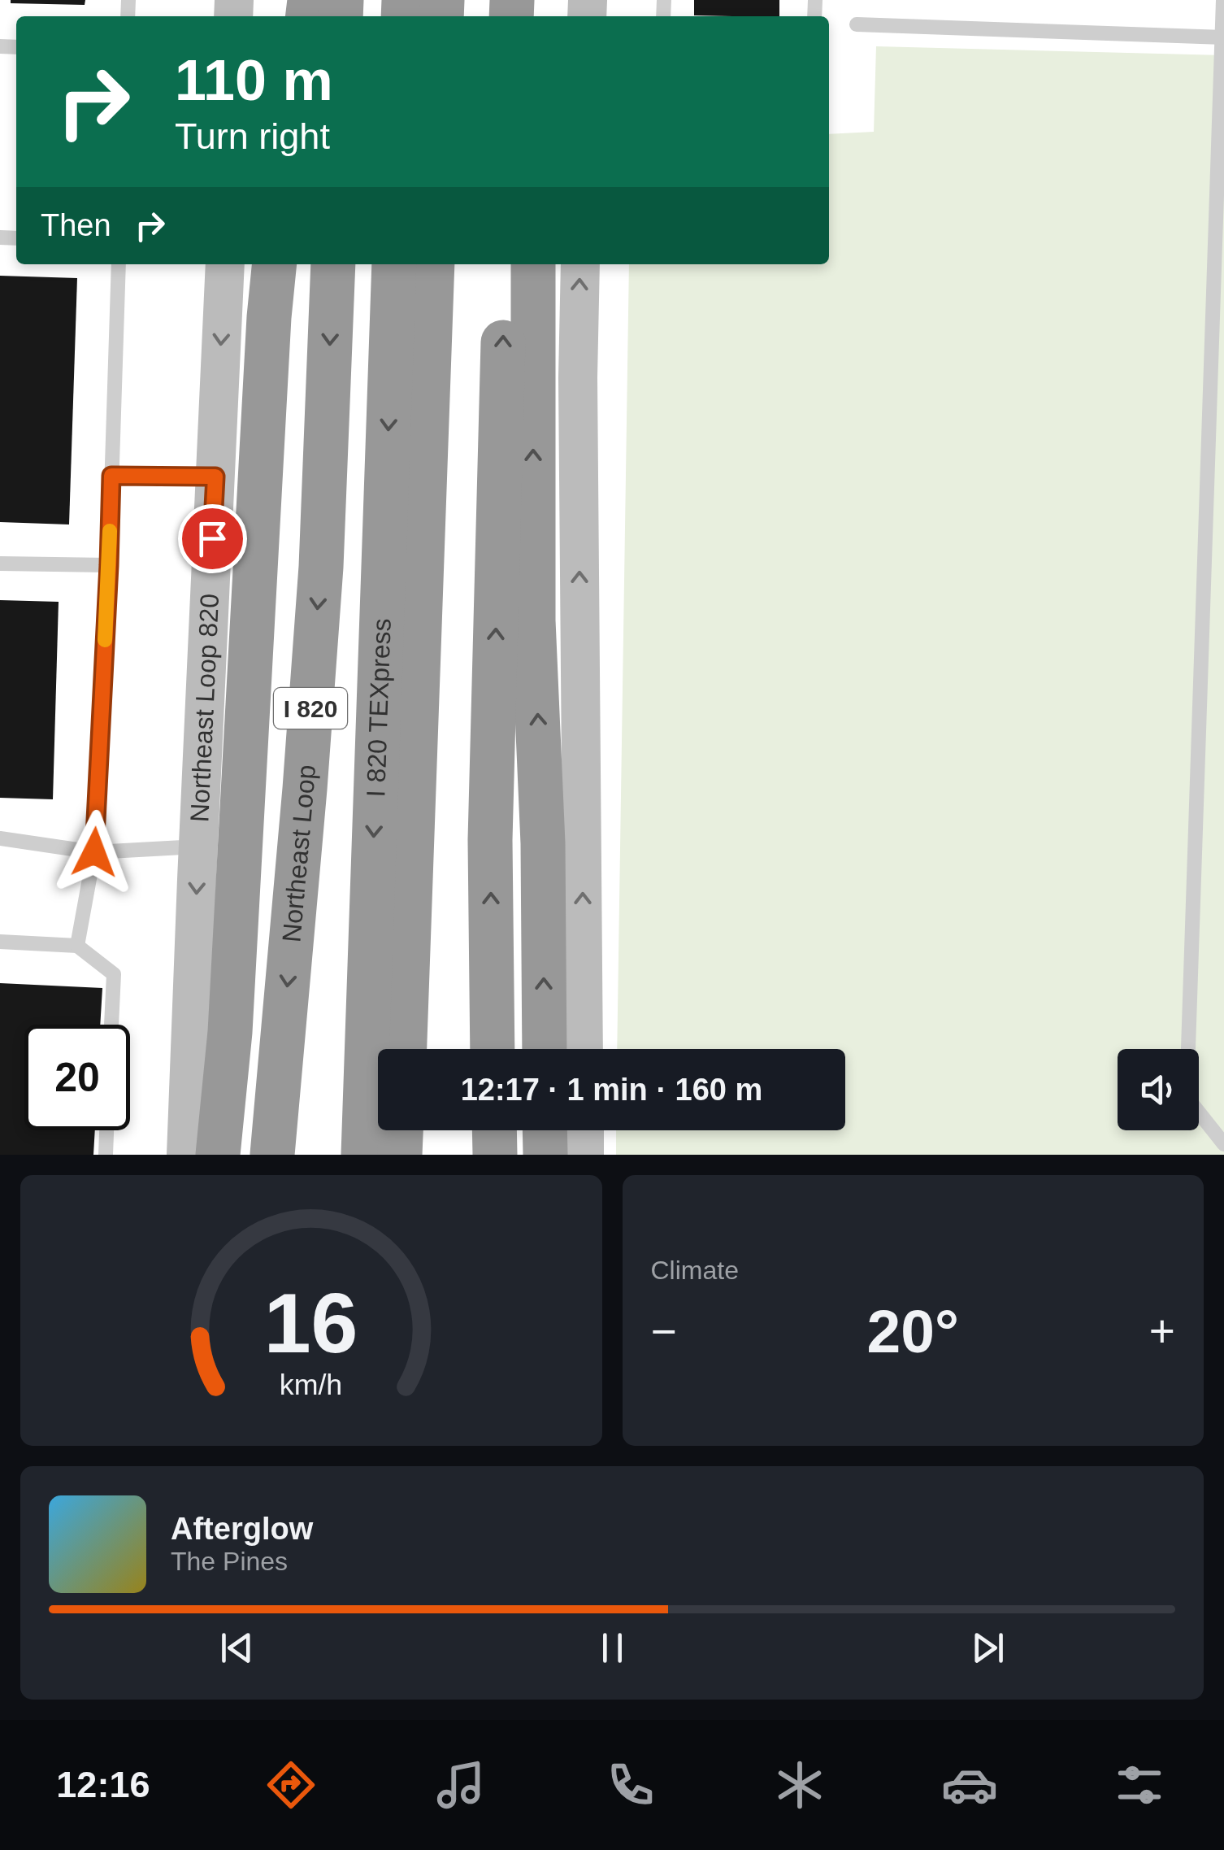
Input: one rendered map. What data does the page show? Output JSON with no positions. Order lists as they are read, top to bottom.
{
  "streets": {
    "highway": ["I 820 TEXpress", "I 820", "Northeast Loop"],
    "main road": ["Northeast Loop 820"]
  },
  "one_way": ["Northeast Loop 820"],
  "page": {
    "turn": ["110 m", "Turn right"],
    "then": "Then",
    "limit": "20",
    "trip": "12:17 · 1 min · 160 m",
    "tile": "Climate",
    "heat": ["−", "20°", "+"],
    "song": ["Afterglow", "The Pines"],
    "tabs": "12:16",
    "gauge": ["16", "km/h"]
  }
}
